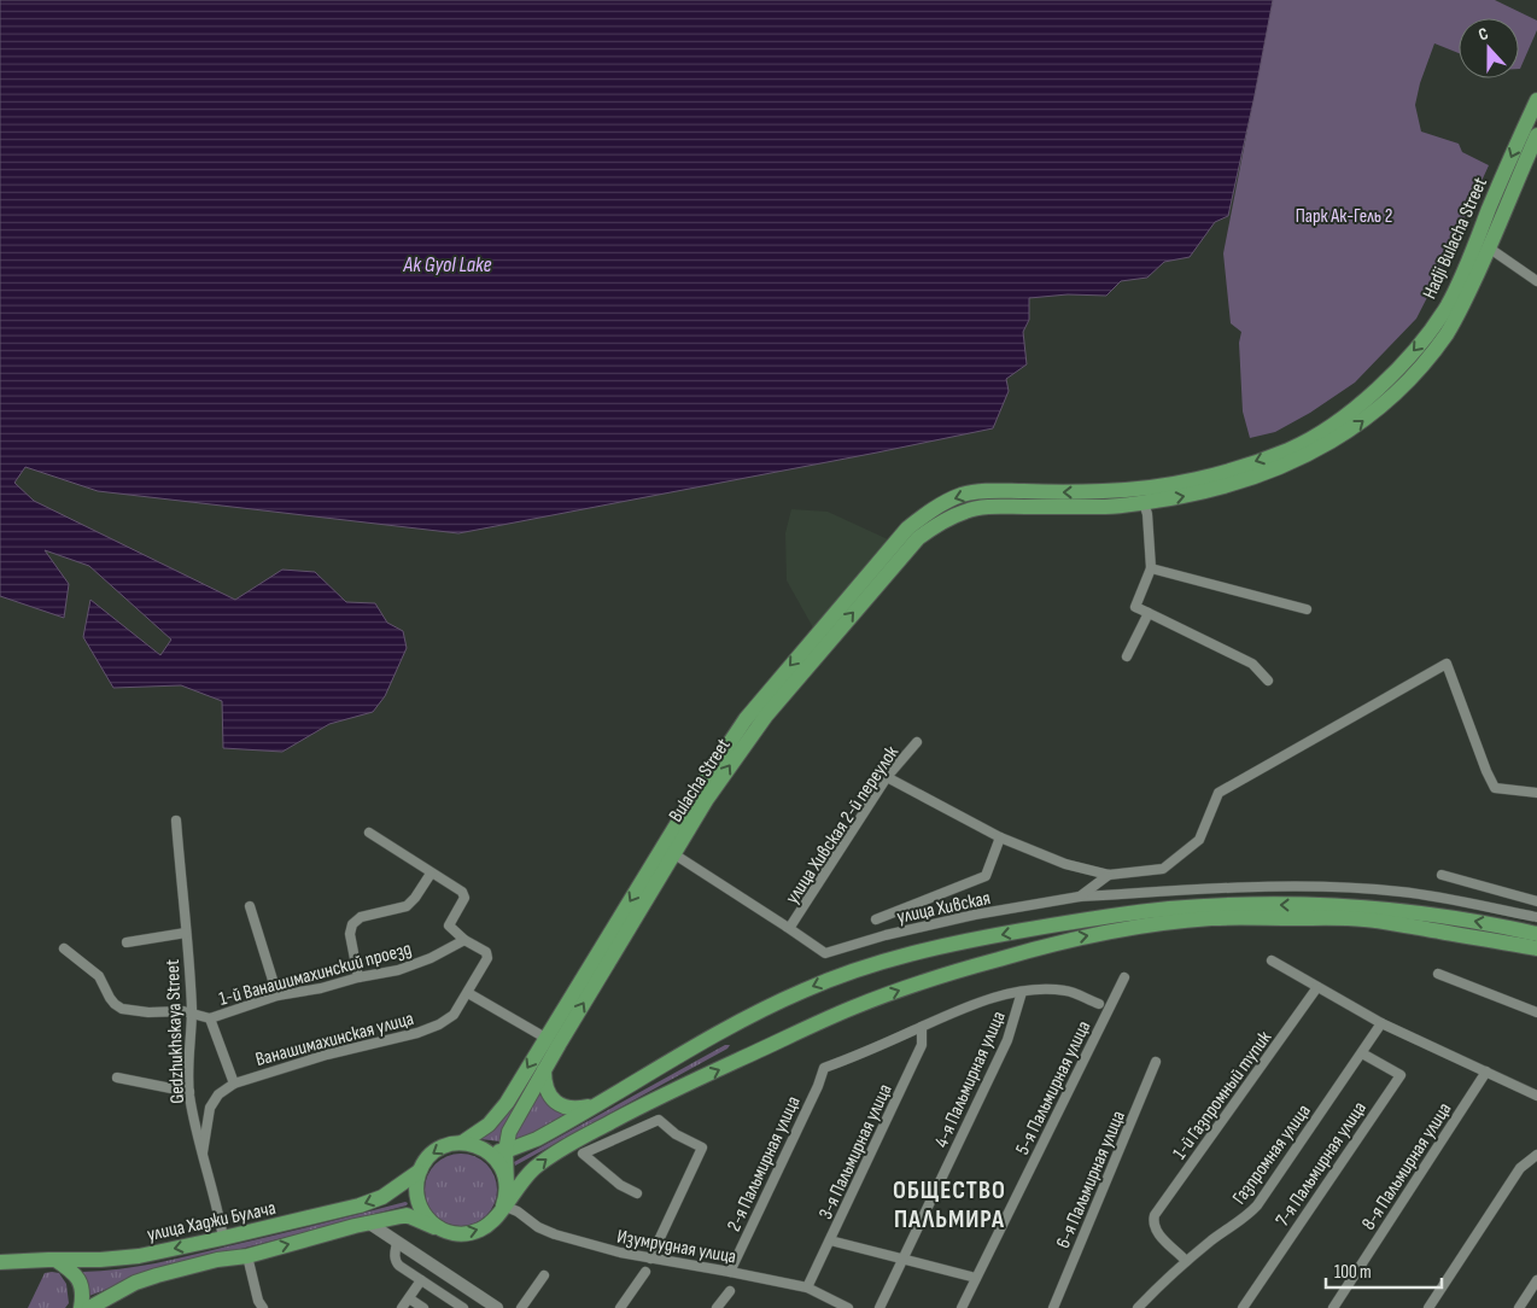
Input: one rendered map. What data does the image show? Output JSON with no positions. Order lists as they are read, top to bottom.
{
  "streets": {
    "main road": ["Hadji Bulacha Street", "Bulacha Street", "улица Хаджи Булача"],
    "street": [
      "улица Хивская 2-й переулок",
      "улица Хивская",
      "1-й Ванашимахинский проезд",
      "Gedzhukhskaya Street",
      "Ванашимахинская улица",
      "4-я Пальмирная улица",
      "5-я Пальмирная улица",
      "1-й Газпромный тупик",
      "3-я Пальмирная улица",
      "Газпромная улица",
      "2-я Пальмирная улица",
      "7-я Пальмирная улица",
      "8-я Пальмирная улица",
      "6-я Пальмирная улица",
      "Изумрудная улица"
    ]
  },
  "crossings": [
    ["Hadji Bulacha Street", "Bulacha Street"],
    ["Bulacha Street", "улица Хивская"],
    ["Bulacha Street", "улица Хаджи Булача"],
    ["Bulacha Street", "Изумрудная улица"],
    ["улица Хивская 2-й переулок", "улица Хивская"],
    ["1-й Ванашимахинский проезд", "Ванашимахинская улица"],
    ["Gedzhukhskaya Street", "Ванашимахинская улица"],
    ["Gedzhukhskaya Street", "улица Хаджи Булача"],
    ["1-й Газпромный тупик", "Газпромная улица"],
    ["3-я Пальмирная улица", "2-я Пальмирная улица"],
    ["3-я Пальмирная улица", "Изумрудная улица"],
    ["Газпромная улица", "7-я Пальмирная улица"],
    ["2-я Пальмирная улица", "Изумрудная улица"],
    ["улица Хаджи Булача", "Изумрудная улица"]
  ],
  "districts": ["ОБЩЕСТВО ПАЛЬМИРА"],
  "water": ["Ak Gyol Lake"],
  "parks": ["Парк Ак-Гель 2"],
  "scale_bar": "100 m",
  "north": "top"
}
